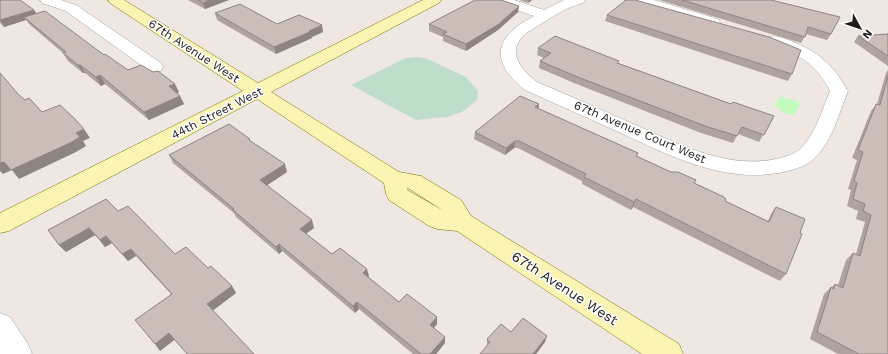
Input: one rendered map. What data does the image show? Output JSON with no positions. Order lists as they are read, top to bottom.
{
  "streets": {
    "street": ["67th Avenue West", "44th Street West", "67th Avenue Court West"]
  },
  "crossings": [
    ["67th Avenue West", "44th Street West"]
  ],
  "north": "bottom right"
}
